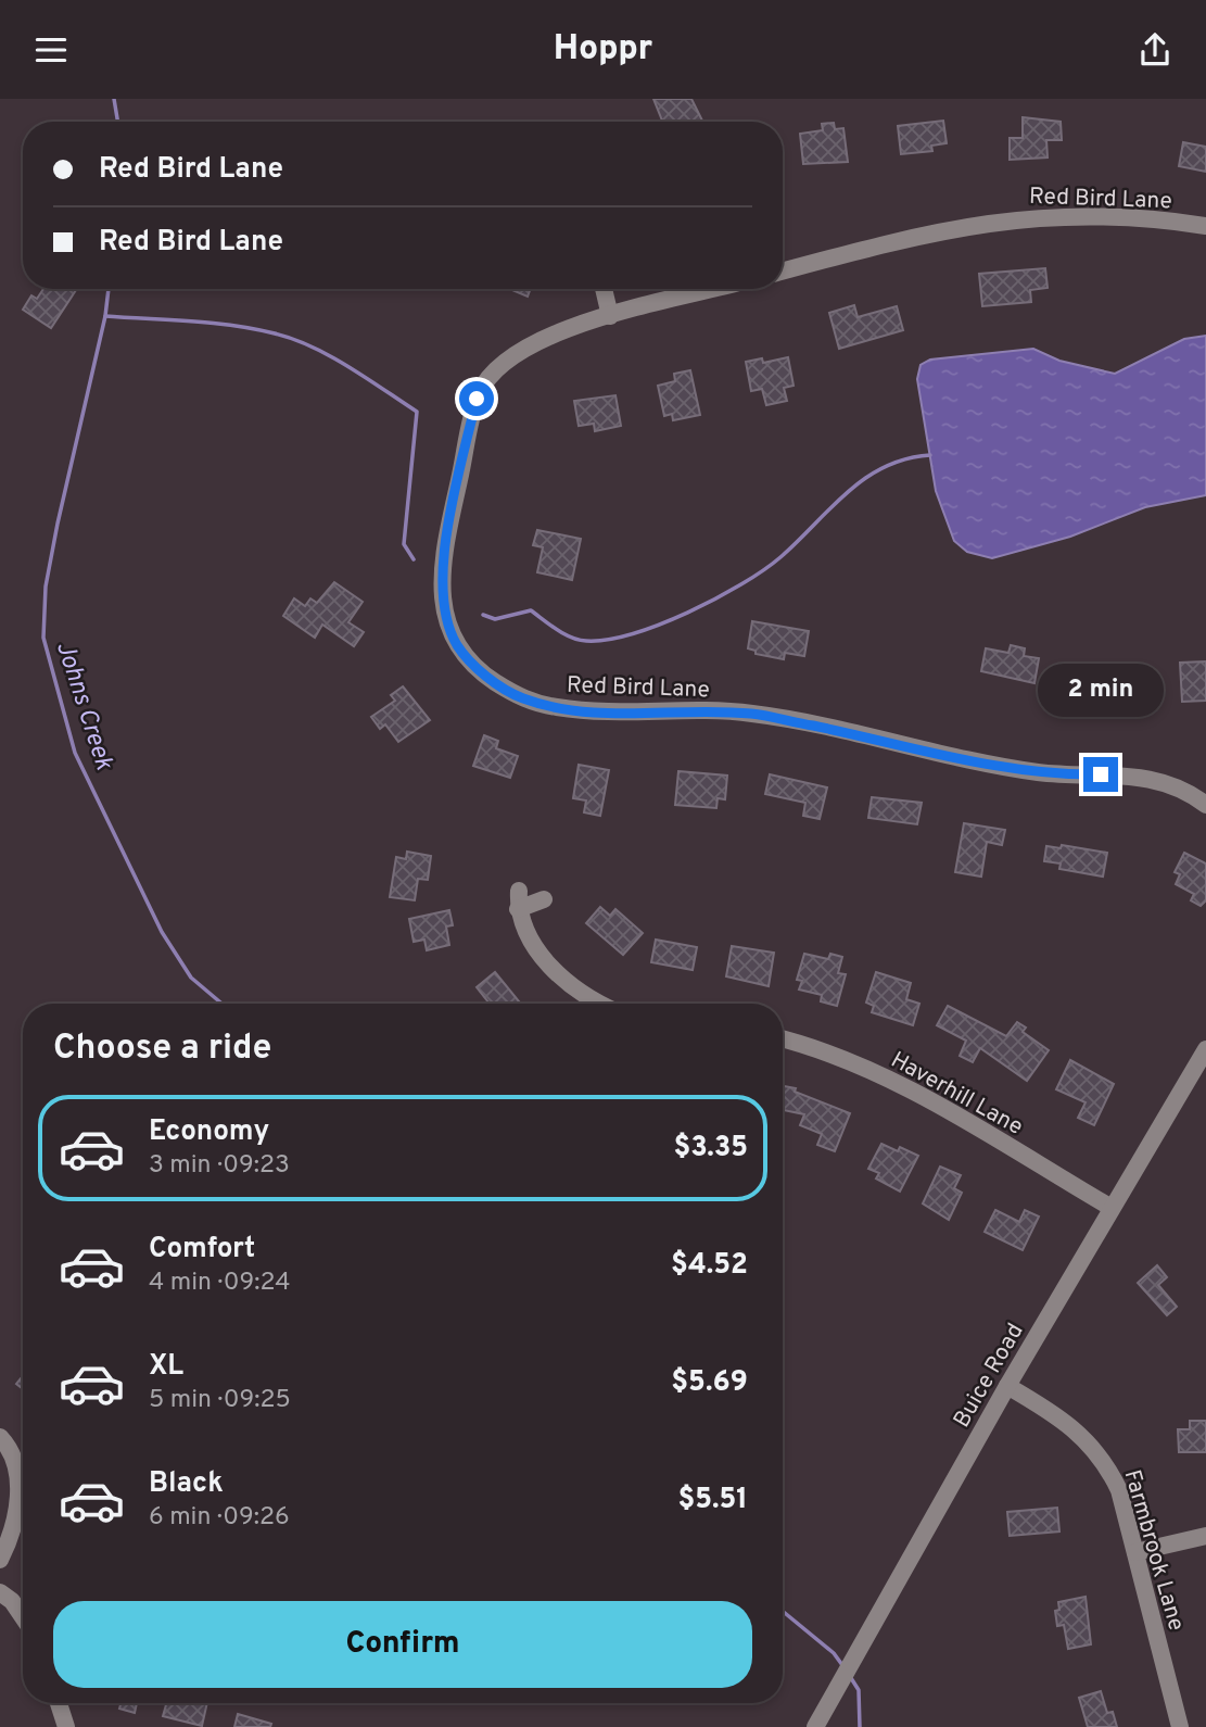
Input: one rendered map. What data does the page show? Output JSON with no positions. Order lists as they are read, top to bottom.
{
  "streets": {
    "street": [
      "Red Bird Lane",
      "Haverhill Lane",
      "Buice Road",
      "Farmbrook Lane"
    ]
  },
  "crossings": [
    ["Haverhill Lane", "Buice Road"],
    ["Buice Road", "Farmbrook Lane"]
  ],
  "water": ["Johns Creek"],
  "page": {
    "header": "Hoppr",
    "banner": ["Red Bird Lane", "Red Bird Lane"],
    "bubble": "2 min",
    "heading": "Choose a ride",
    "list": [
      {
        "name": "Economy",
        "note": "3 min · 09:23",
        "value": "$3.35"
      },
      {
        "name": "Comfort",
        "note": "4 min · 09:24",
        "value": "$4.52"
      },
      {
        "name": "XL",
        "note": "5 min · 09:25",
        "value": "$5.69"
      },
      {
        "name": "Black",
        "note": "6 min · 09:26",
        "value": "$5.51"
      }
    ],
    "buttons": "Confirm"
  }
}
